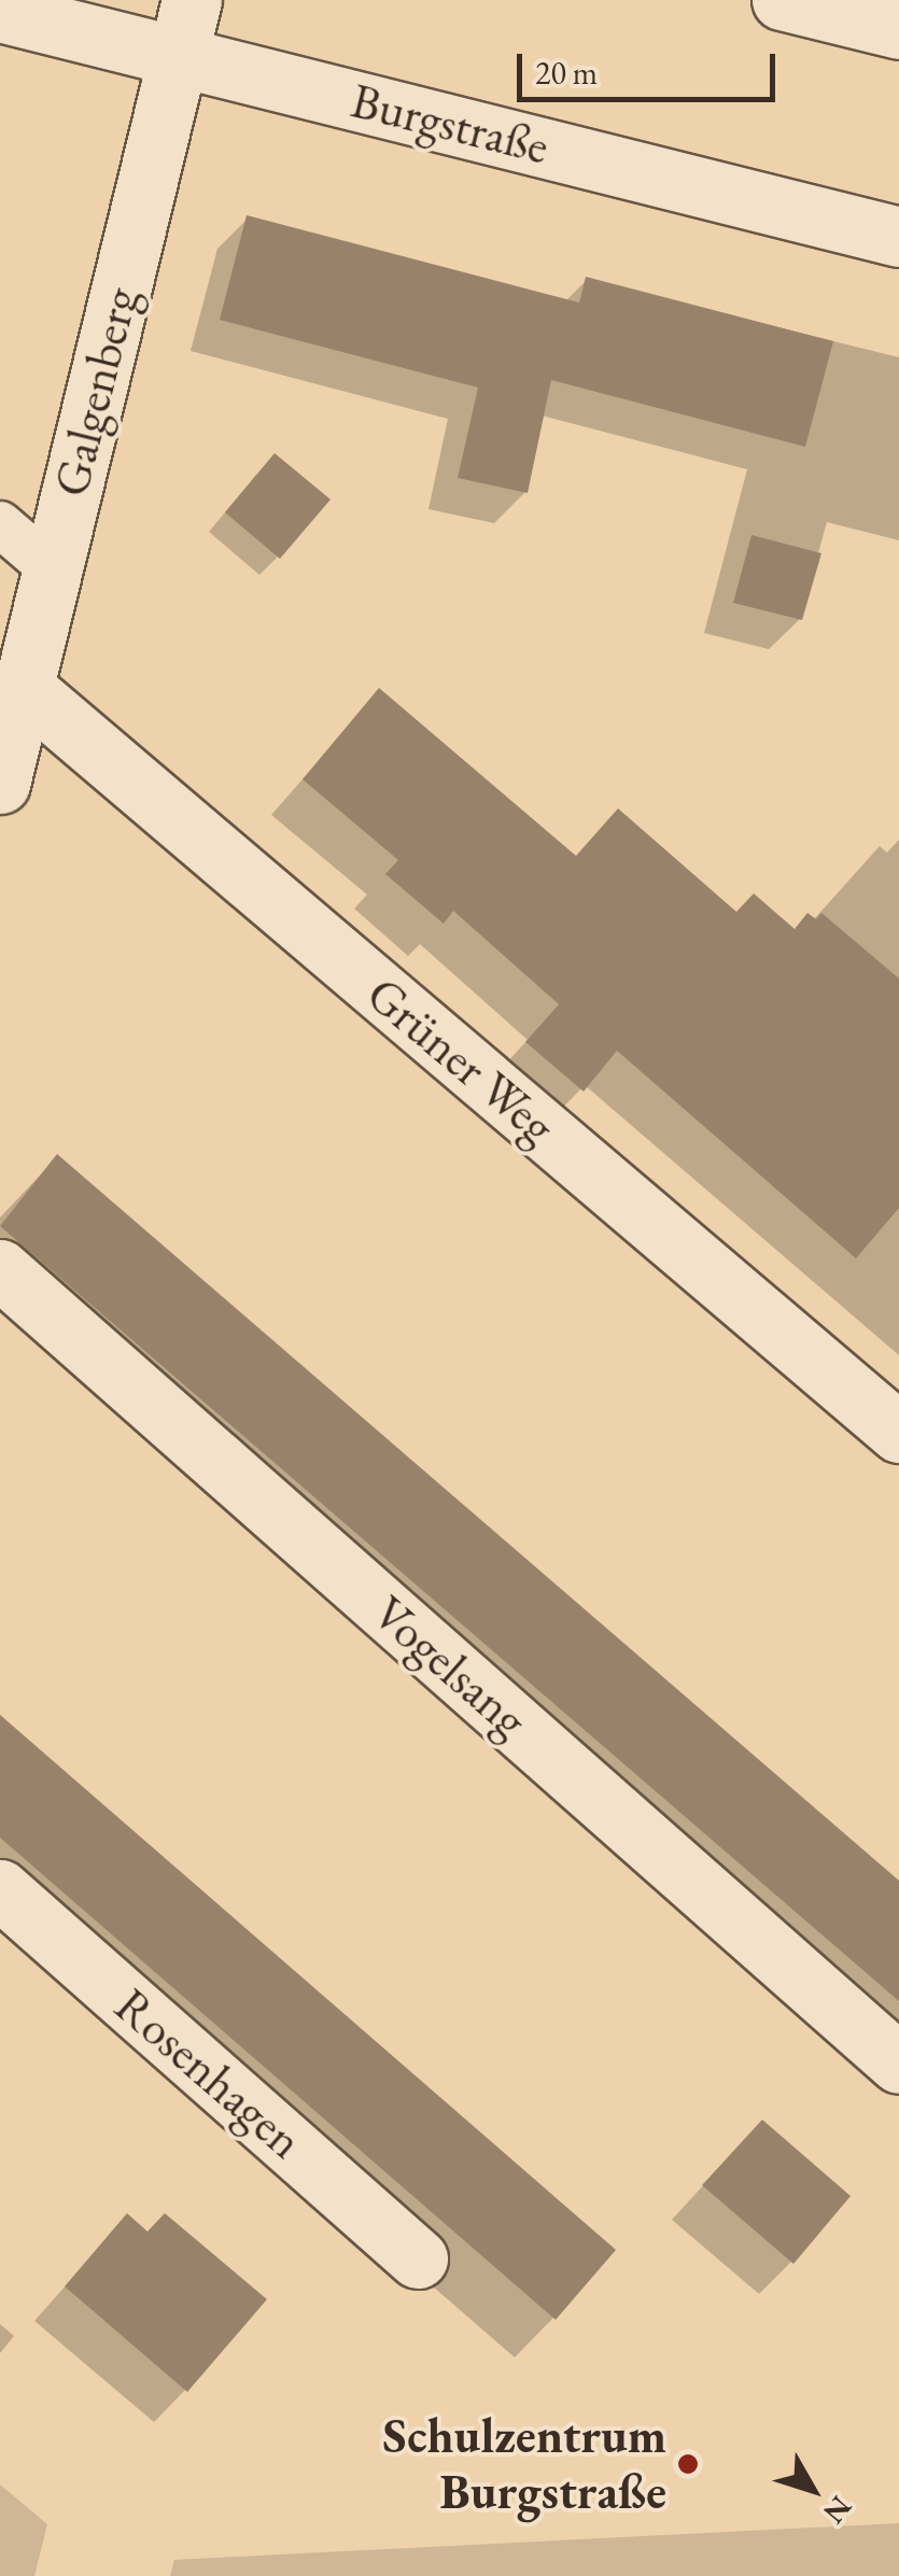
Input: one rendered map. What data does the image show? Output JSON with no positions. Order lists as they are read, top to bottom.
{
  "streets": {
    "street": [
      "Burgstraße",
      "Galgenberg",
      "Grüner Weg",
      "Vogelsang",
      "Rosenhagen"
    ]
  },
  "crossings": [
    ["Burgstraße", "Galgenberg"],
    ["Galgenberg", "Grüner Weg"]
  ],
  "places": ["Schulzentrum Burgstraße"],
  "scale_bar": "20 m",
  "north": "bottom right"
}
